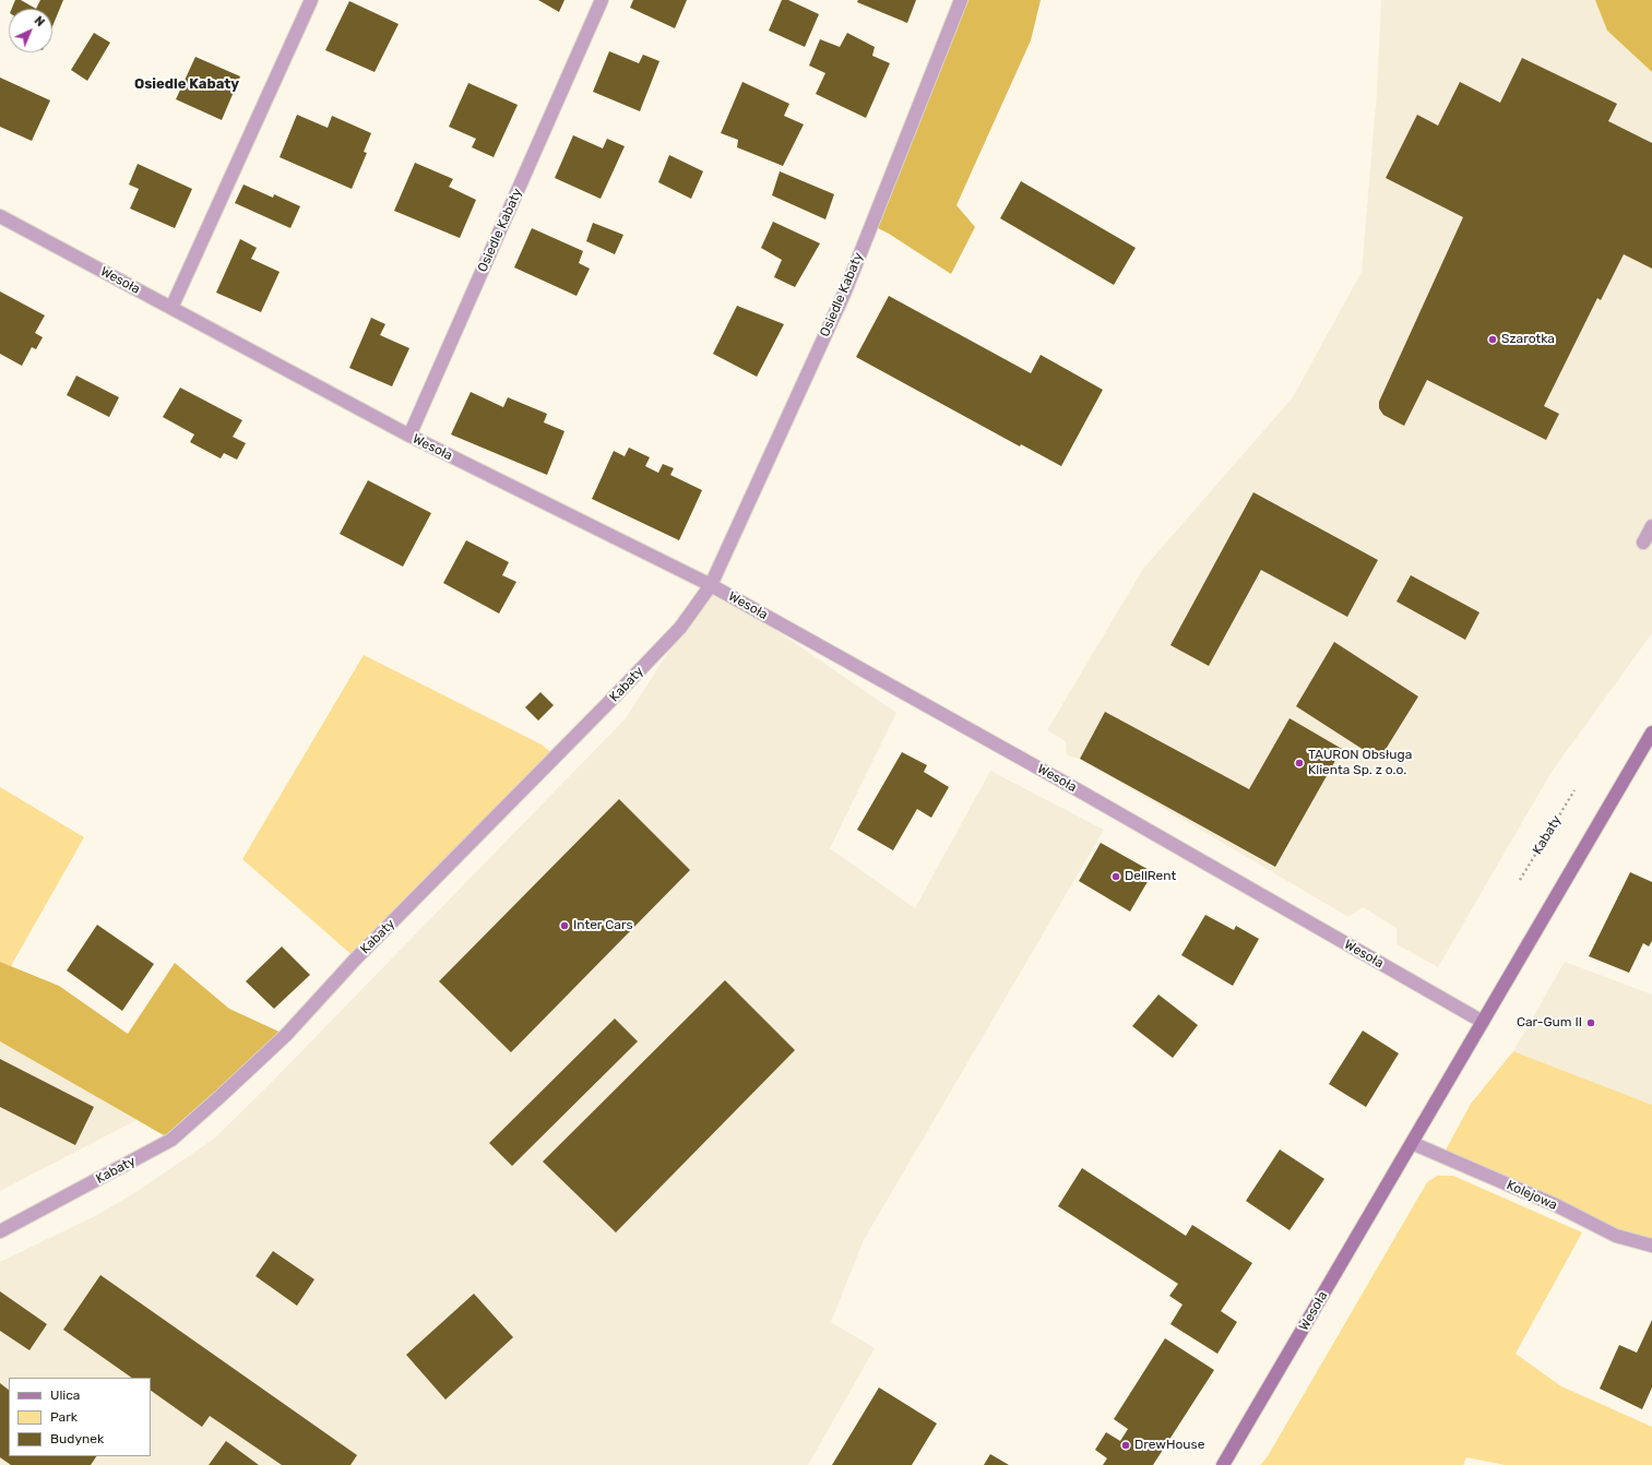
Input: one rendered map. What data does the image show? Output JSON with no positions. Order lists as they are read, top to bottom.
{
  "streets": {
    "street": [
      "Osiedle Kabaty",
      "Wesoła",
      "Kabaty",
      "Kolejowa"
    ]
  },
  "crossings": [
    ["Osiedle Kabaty", "Wesoła"],
    ["Osiedle Kabaty", "Kabaty"],
    ["Wesoła", "Kabaty"],
    ["Wesoła", "Kolejowa"]
  ],
  "districts": ["Osiedle Kabaty"],
  "places": [
    "Szarotka",
    "TAURON Obsługa Klienta Sp. z o.o.",
    "DellRent",
    "Inter Cars",
    "Car-Gum II",
    "DrewHouse"
  ],
  "legend": ["Ulica", "Park", "Budynek"],
  "north": "top right"
}
